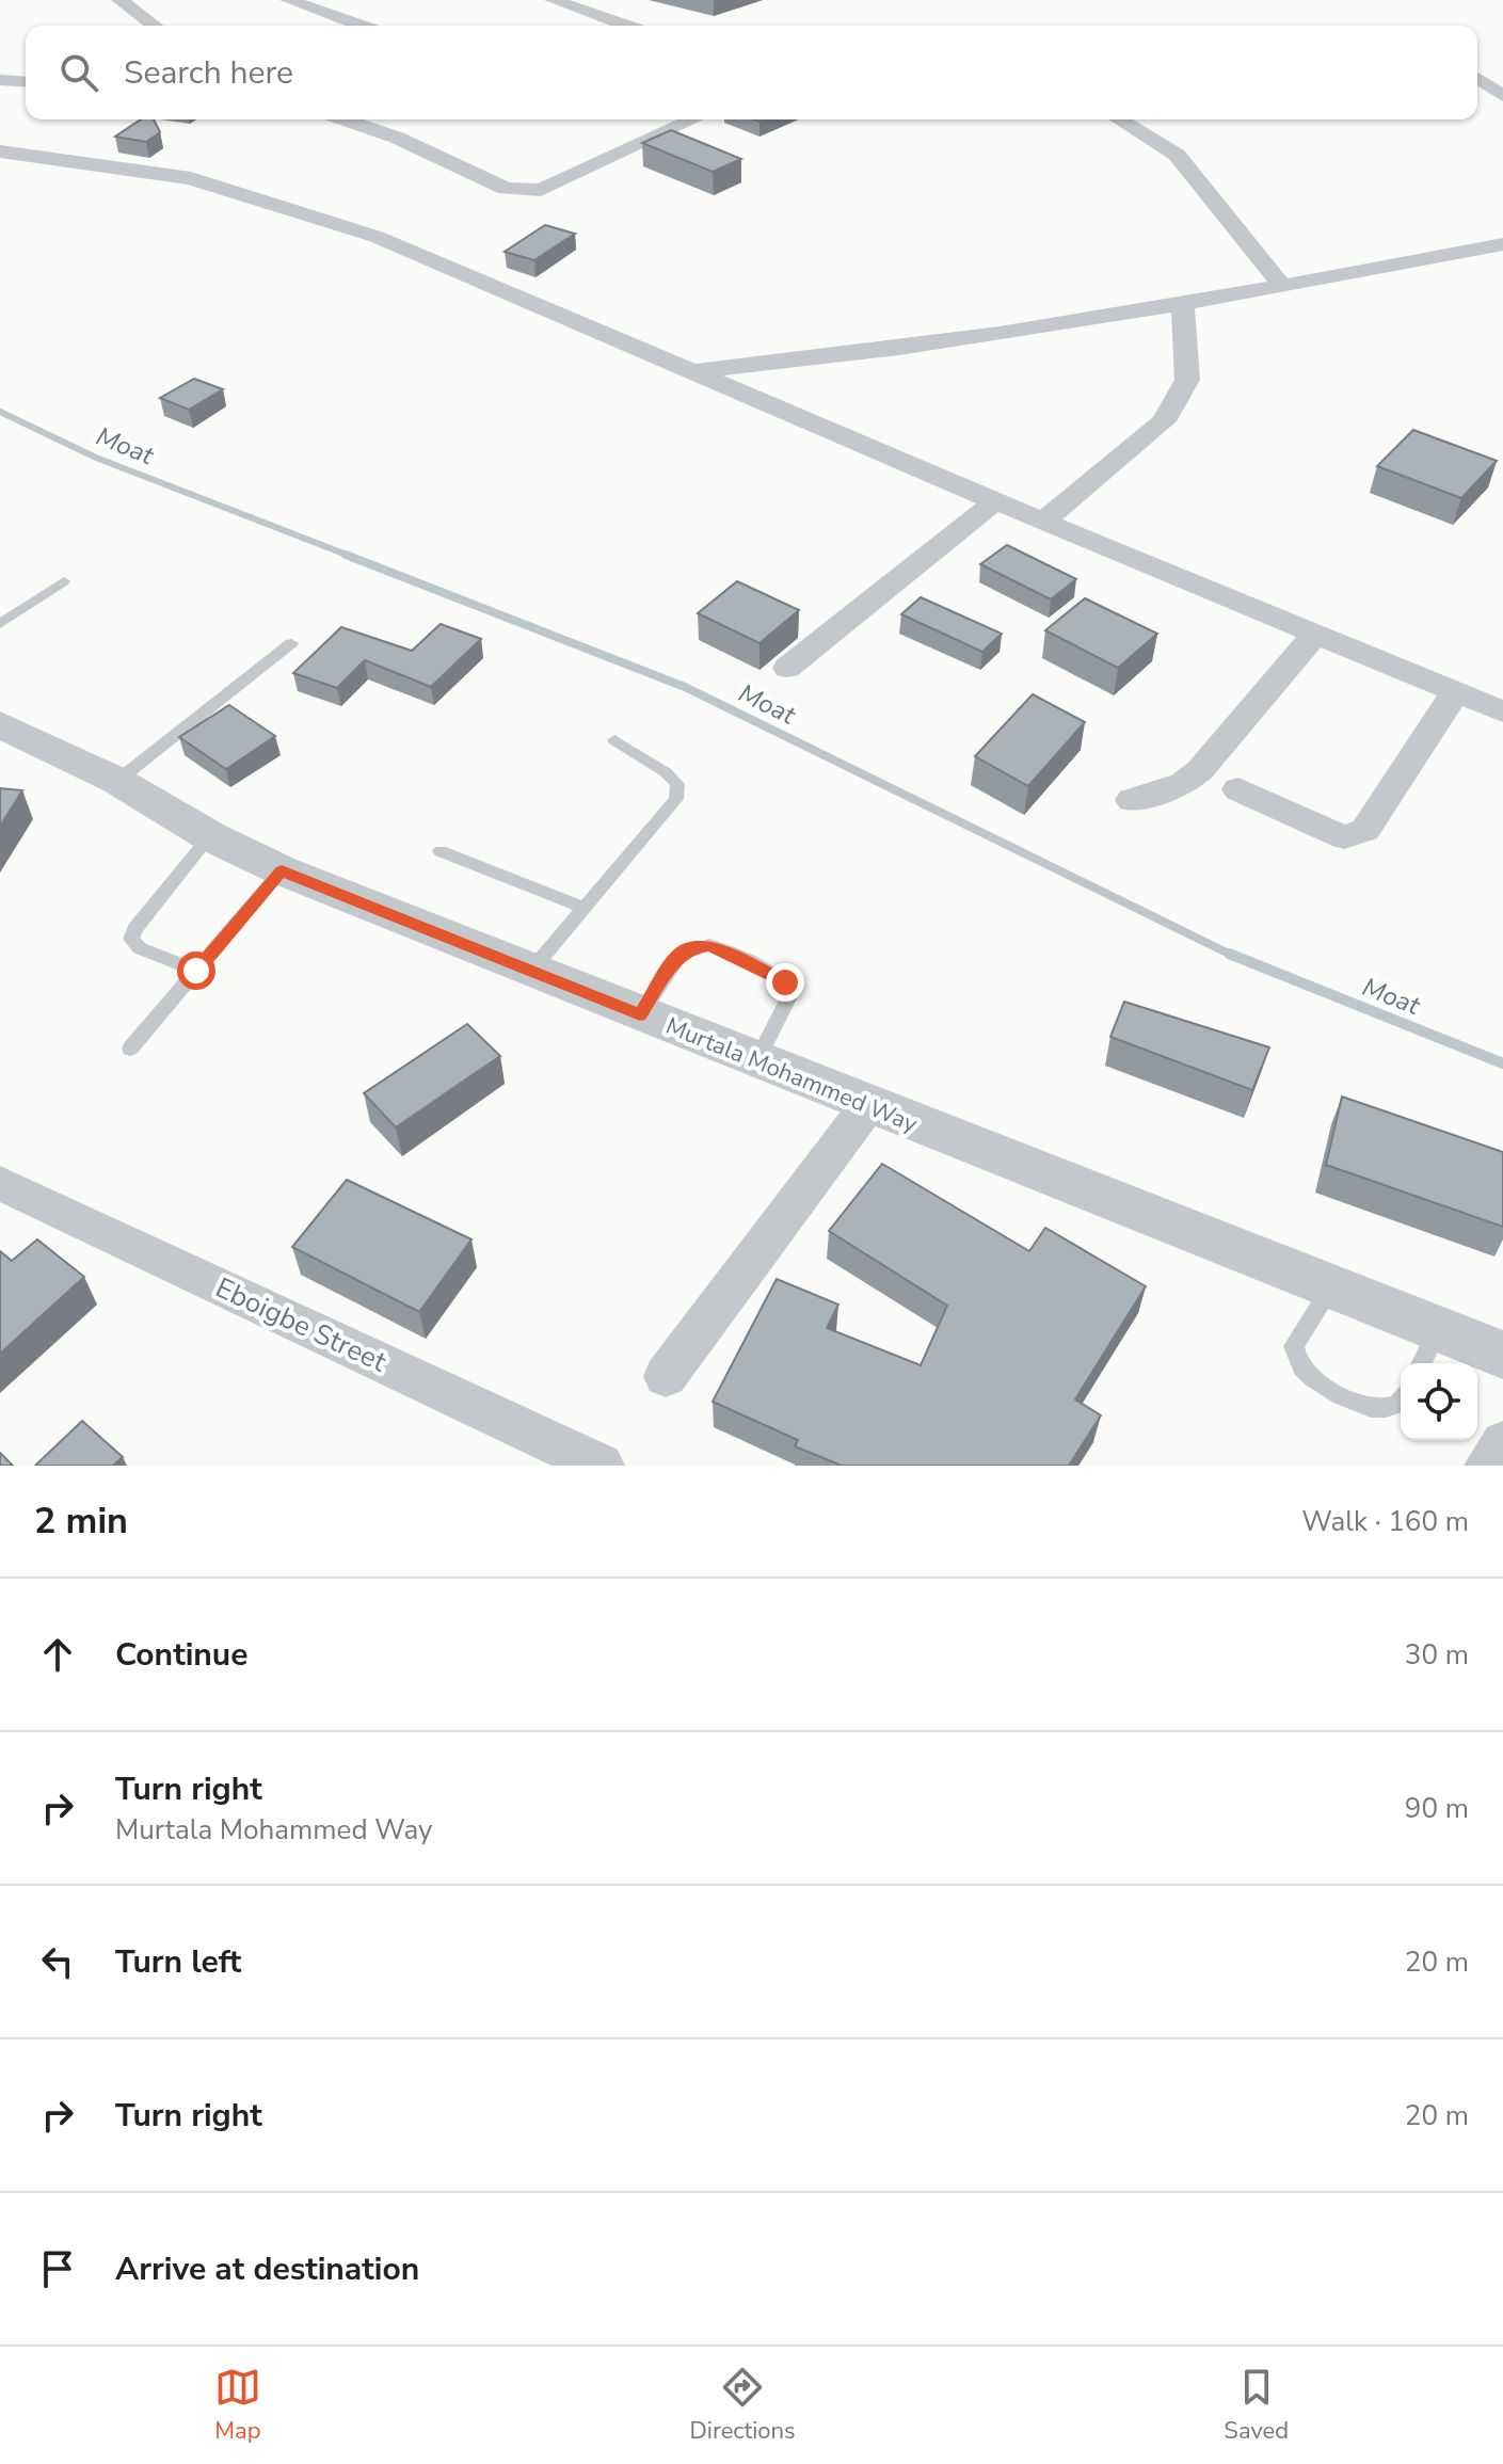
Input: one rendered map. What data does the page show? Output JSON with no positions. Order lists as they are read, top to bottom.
{
  "streets": {
    "street": ["Murtala Mohammed Way", "Eboigbe Street"]
  },
  "water": ["Moat"],
  "page": {
    "search": "Search here",
    "heading": ["2 min", "Walk · 160 m"],
    "list": [
      ["Continue", "30 m"],
      ["Turn right", "Murtala Mohammed Way", "90 m"],
      ["Turn left", "20 m"],
      ["Turn right", "20 m"],
      "Arrive at destination"
    ],
    "nav": ["Map", "Directions", "Saved"]
  }
}
